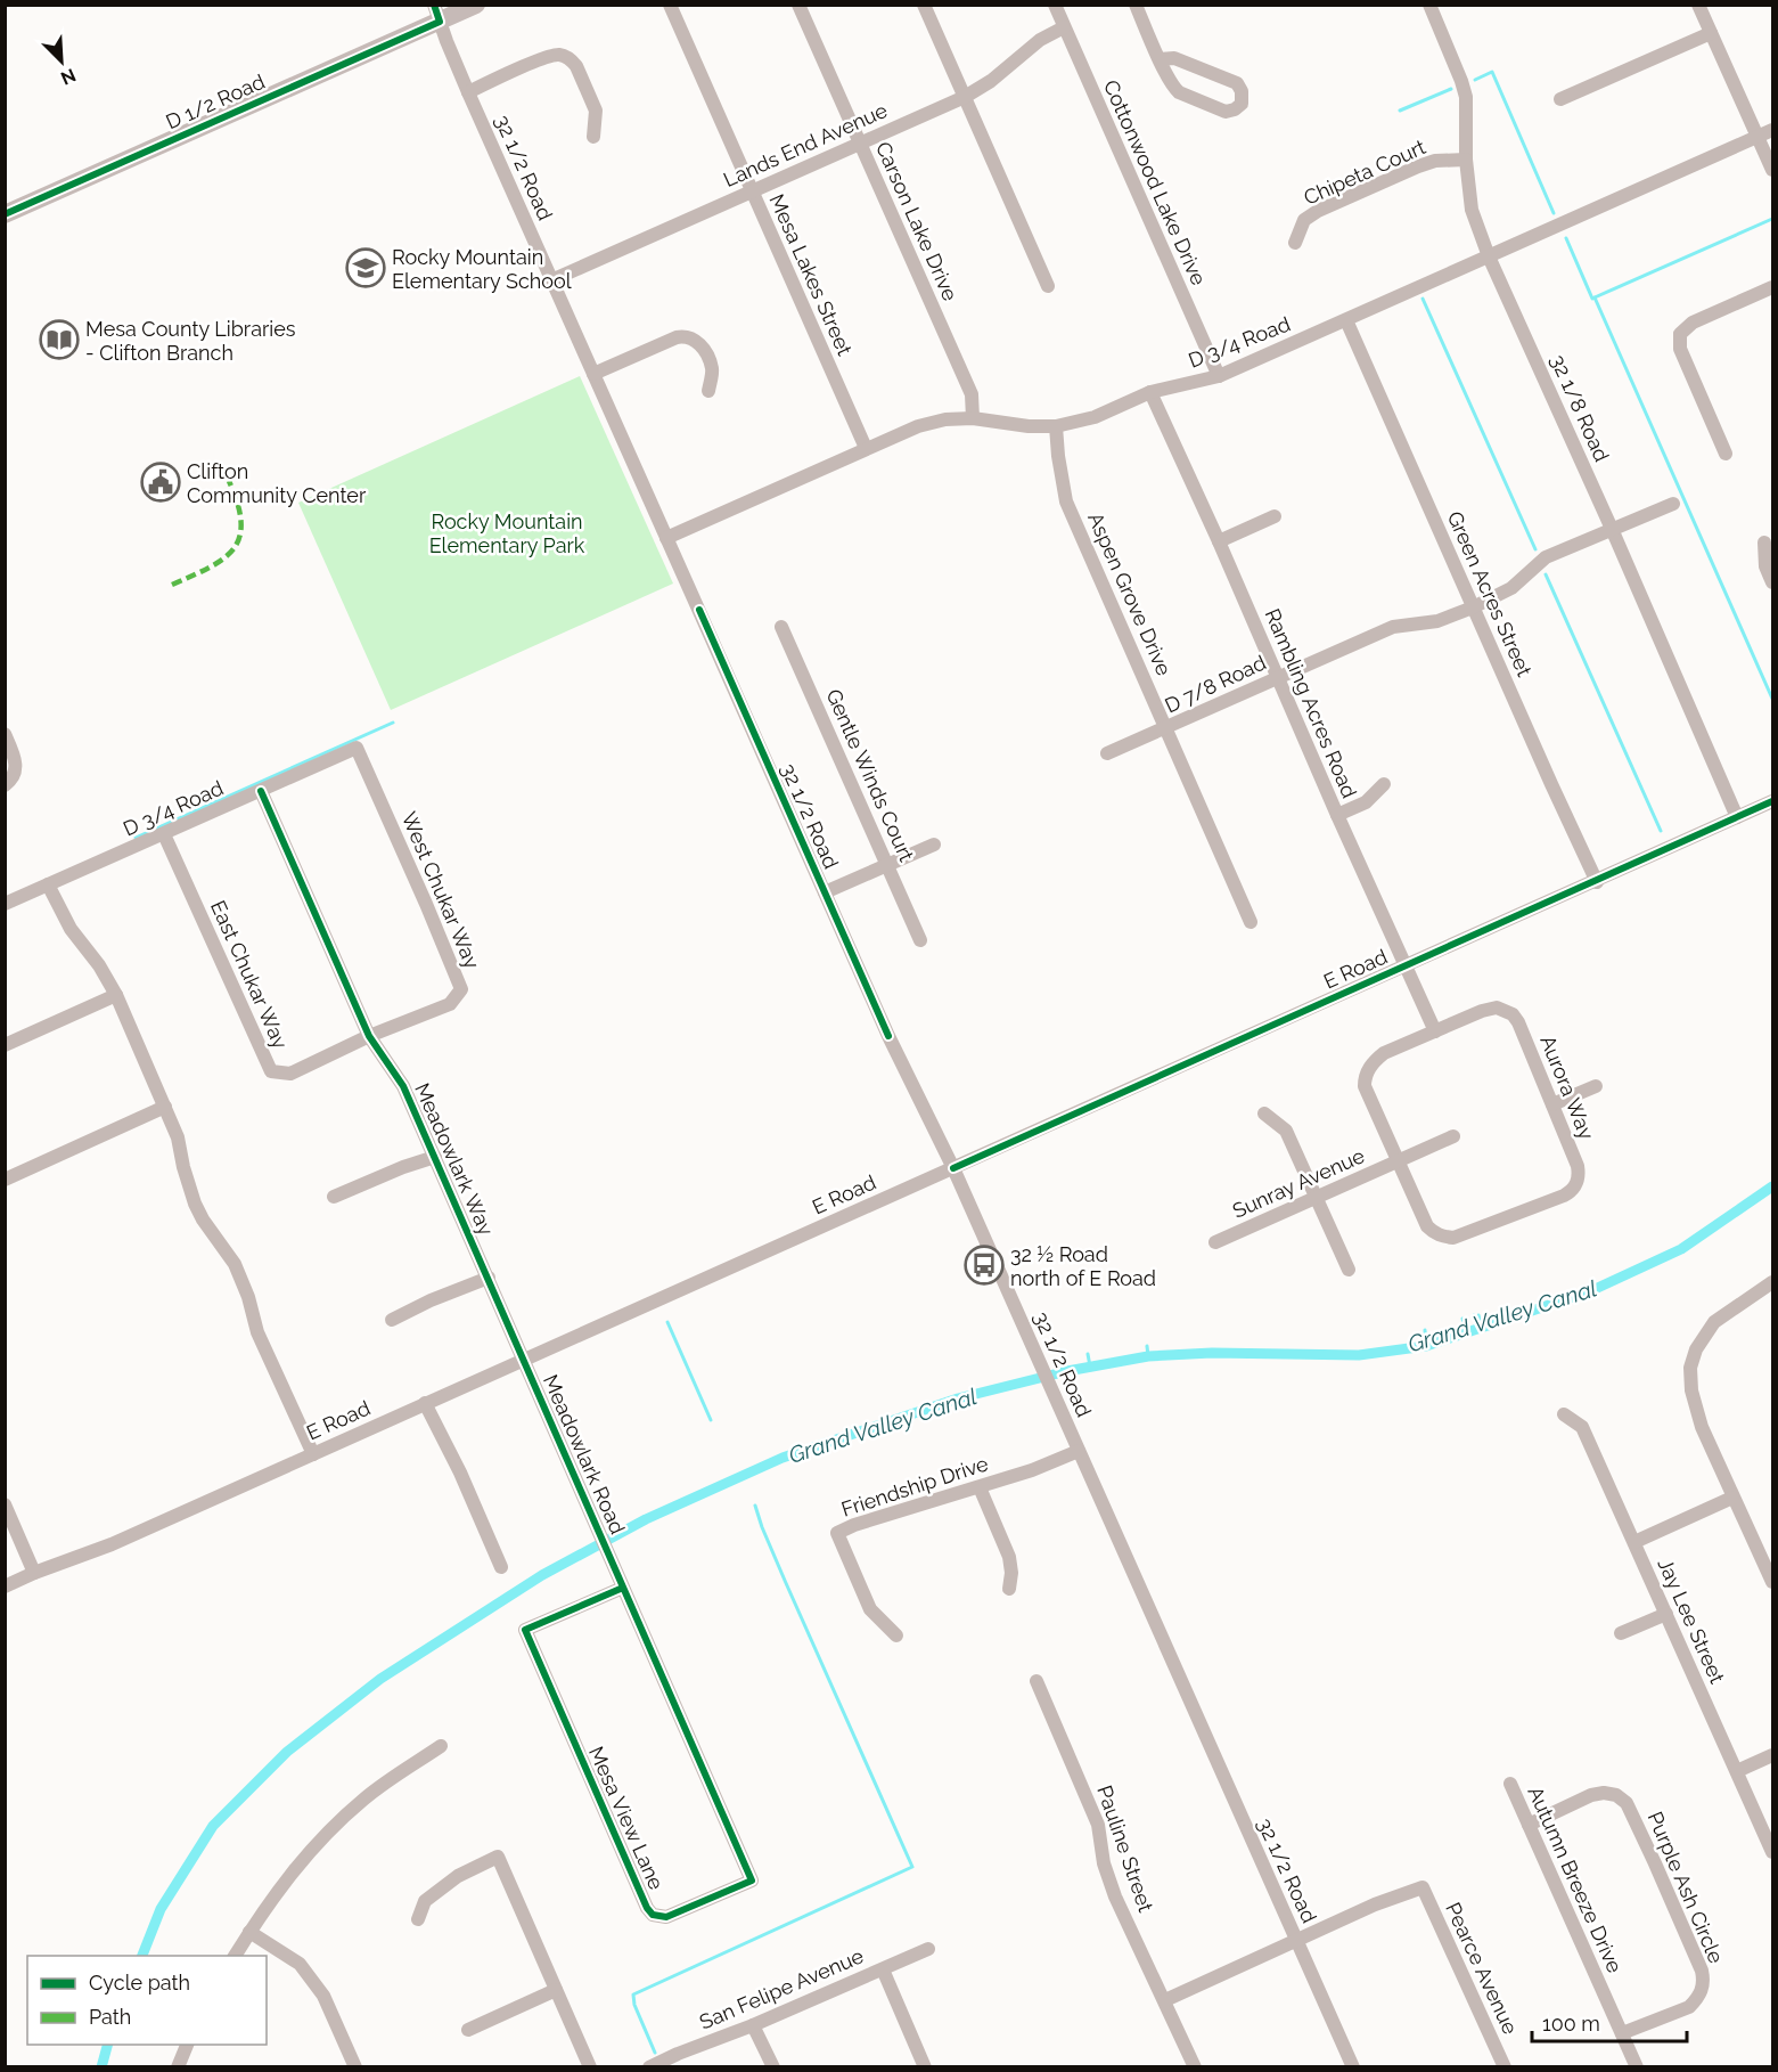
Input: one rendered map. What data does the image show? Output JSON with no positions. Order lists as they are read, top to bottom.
{
  "streets": {
    "main road": ["D 1/2 Road"],
    "street": [
      "Lands End Avenue",
      "32 1/2 Road",
      "Chipeta Court",
      "Cottonwood Lake Drive",
      "Carson Lake Drive",
      "Mesa Lakes Street",
      "D 3/4 Road",
      "32 1/8 Road",
      "Aspen Grove Drive",
      "Green Acres Street",
      "D 7/8 Road",
      "Rambling Acres Road",
      "Gentle Winds Court",
      "West Chukar Way",
      "E Road",
      "East Chukar Way",
      "Aurora Way",
      "Meadowlark Way",
      "Sunray Avenue",
      "Meadowlark Road",
      "Friendship Drive",
      "Jay Lee Street",
      "Mesa View Lane",
      "Pauline Street",
      "Autumn Breeze Drive",
      "Purple Ash Circle",
      "Pearce Avenue",
      "San Felipe Avenue"
    ]
  },
  "crossings": [
    ["D 1/2 Road", "32 1/2 Road"],
    ["Lands End Avenue", "32 1/2 Road"],
    ["Lands End Avenue", "Cottonwood Lake Drive"],
    ["Lands End Avenue", "Carson Lake Drive"],
    ["Lands End Avenue", "Mesa Lakes Street"],
    ["32 1/2 Road", "D 3/4 Road"],
    ["32 1/2 Road", "E Road"],
    ["32 1/2 Road", "Friendship Drive"],
    ["32 1/2 Road", "Pearce Avenue"],
    ["Chipeta Court", "32 1/8 Road"],
    ["Cottonwood Lake Drive", "D 3/4 Road"],
    ["Carson Lake Drive", "D 3/4 Road"],
    ["Mesa Lakes Street", "D 3/4 Road"],
    ["D 3/4 Road", "32 1/8 Road"],
    ["D 3/4 Road", "Aspen Grove Drive"],
    ["D 3/4 Road", "Green Acres Street"],
    ["D 3/4 Road", "Rambling Acres Road"],
    ["D 3/4 Road", "West Chukar Way"],
    ["D 3/4 Road", "East Chukar Way"],
    ["D 3/4 Road", "Meadowlark Way"],
    ["32 1/8 Road", "D 7/8 Road"],
    ["32 1/8 Road", "E Road"],
    ["Aspen Grove Drive", "D 7/8 Road"],
    ["Green Acres Street", "D 7/8 Road"],
    ["Green Acres Street", "E Road"],
    ["D 7/8 Road", "Rambling Acres Road"],
    ["Rambling Acres Road", "E Road"],
    ["Rambling Acres Road", "Aurora Way"],
    ["Rambling Acres Road", "Sunray Avenue"],
    ["West Chukar Way", "East Chukar Way"],
    ["West Chukar Way", "Meadowlark Way"],
    ["E Road", "Meadowlark Way"],
    ["E Road", "Meadowlark Road"],
    ["East Chukar Way", "Meadowlark Way"],
    ["Aurora Way", "Sunray Avenue"],
    ["Meadowlark Way", "Meadowlark Road"],
    ["Meadowlark Road", "Mesa View Lane"],
    ["Autumn Breeze Drive", "Purple Ash Circle"]
  ],
  "water": ["Grand Valley Canal"],
  "parks": ["Rocky Mountain Elementary Park"],
  "places": {
    "school or university": ["Rocky Mountain Elementary School"],
    "library": ["Mesa County Libraries - Clifton Branch"],
    "public building": ["Clifton Community Center"],
    "bus stop": ["32 ½ Road north of E Road"]
  },
  "legend": ["Cycle path", "Path"],
  "scale_bar": "100 m",
  "north": "bottom right"
}
